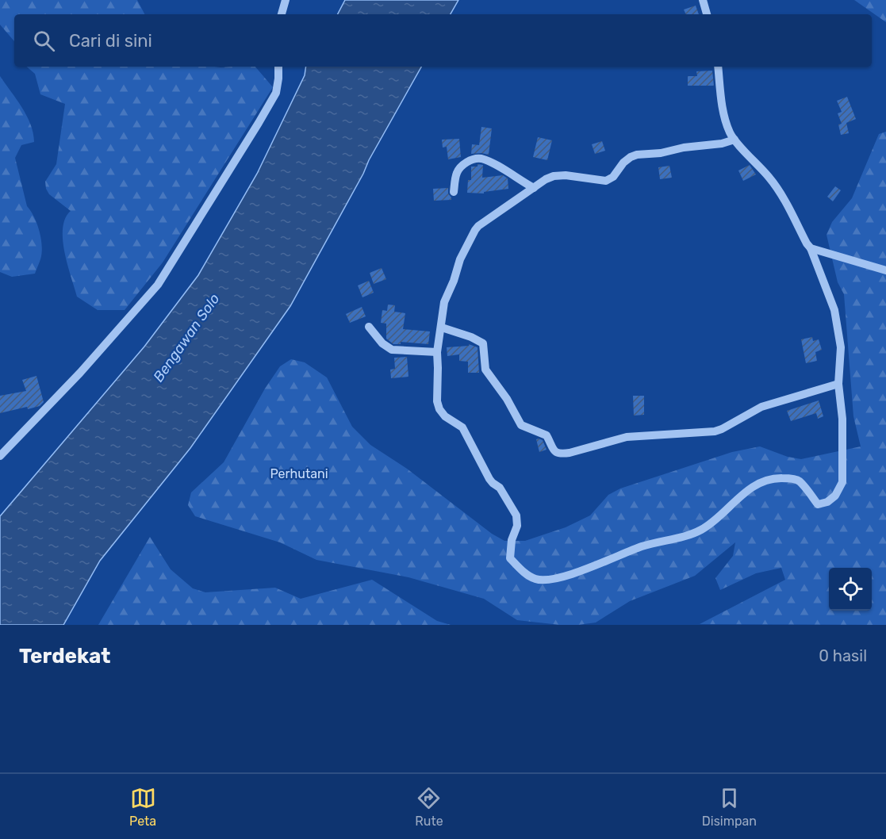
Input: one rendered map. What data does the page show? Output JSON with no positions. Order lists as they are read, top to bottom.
{
  "water": ["Bengawan Solo"],
  "parks": ["Perhutani"],
  "page": {
    "search": "Cari di sini",
    "heading": ["Terdekat", "0 hasil"],
    "nav": ["Peta", "Rute", "Disimpan"]
  }
}
